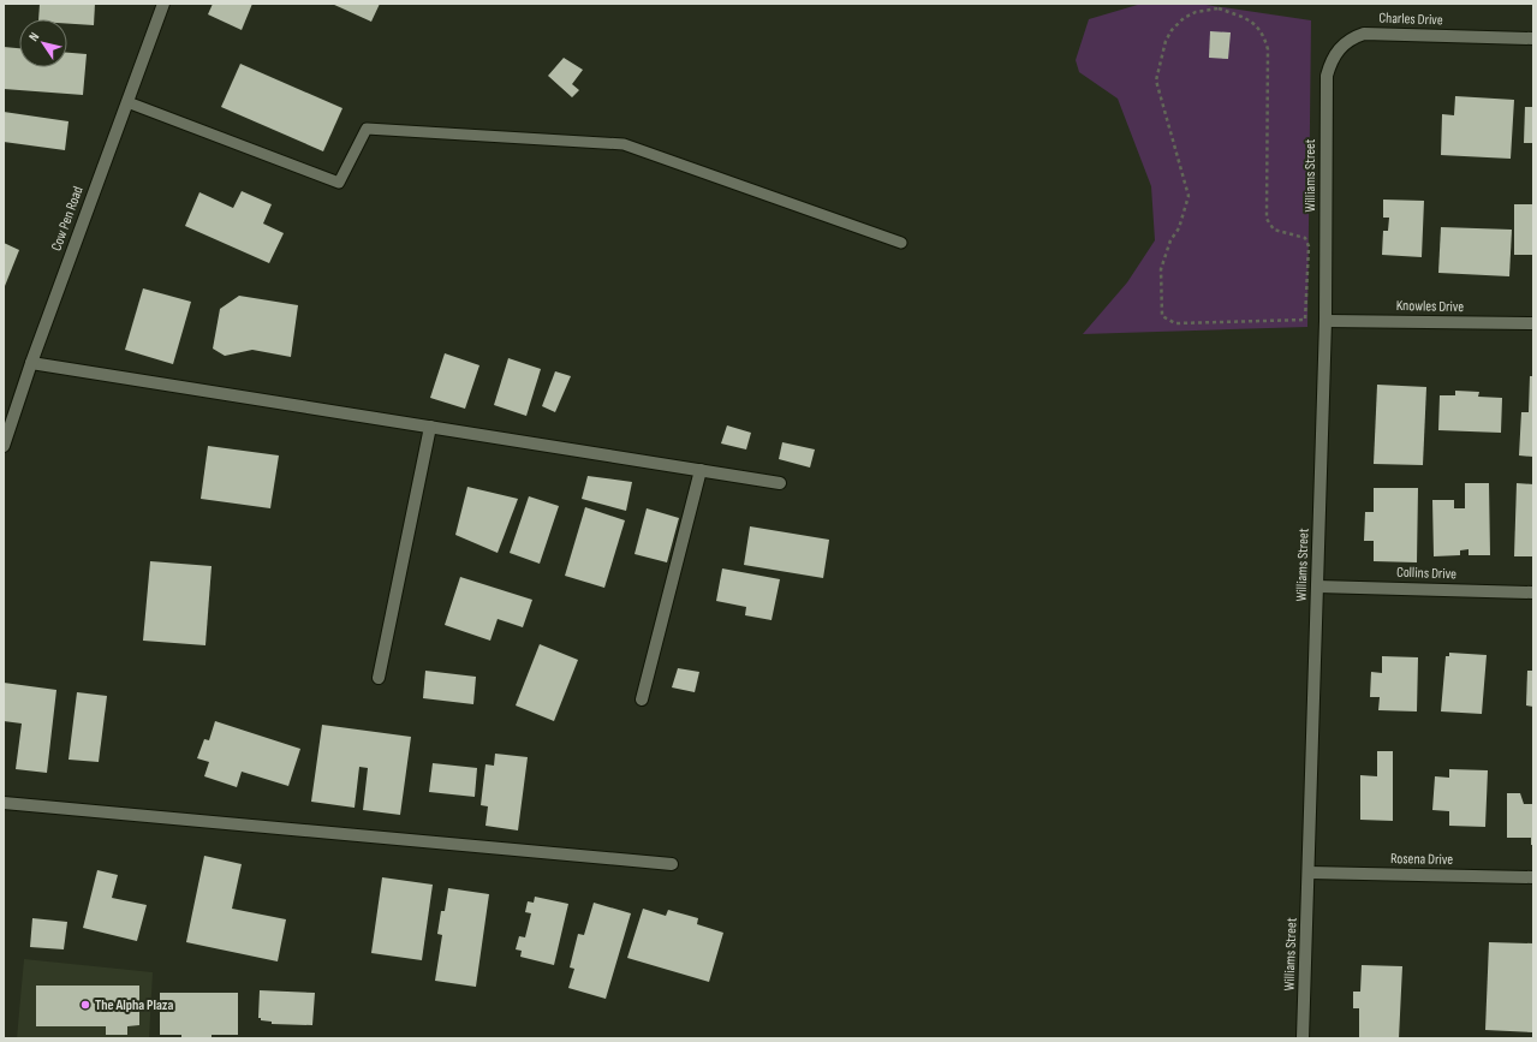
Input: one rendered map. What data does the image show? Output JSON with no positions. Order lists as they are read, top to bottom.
{
  "streets": {
    "street": [
      "Charles Drive",
      "Williams Street",
      "Cow Pen Road",
      "Knowles Drive",
      "Collins Drive",
      "Rosena Drive"
    ]
  },
  "crossings": [
    ["Charles Drive", "Williams Street"],
    ["Williams Street", "Knowles Drive"],
    ["Williams Street", "Collins Drive"],
    ["Williams Street", "Rosena Drive"]
  ],
  "places": ["The Alpha Plaza"],
  "north": "top left"
}
